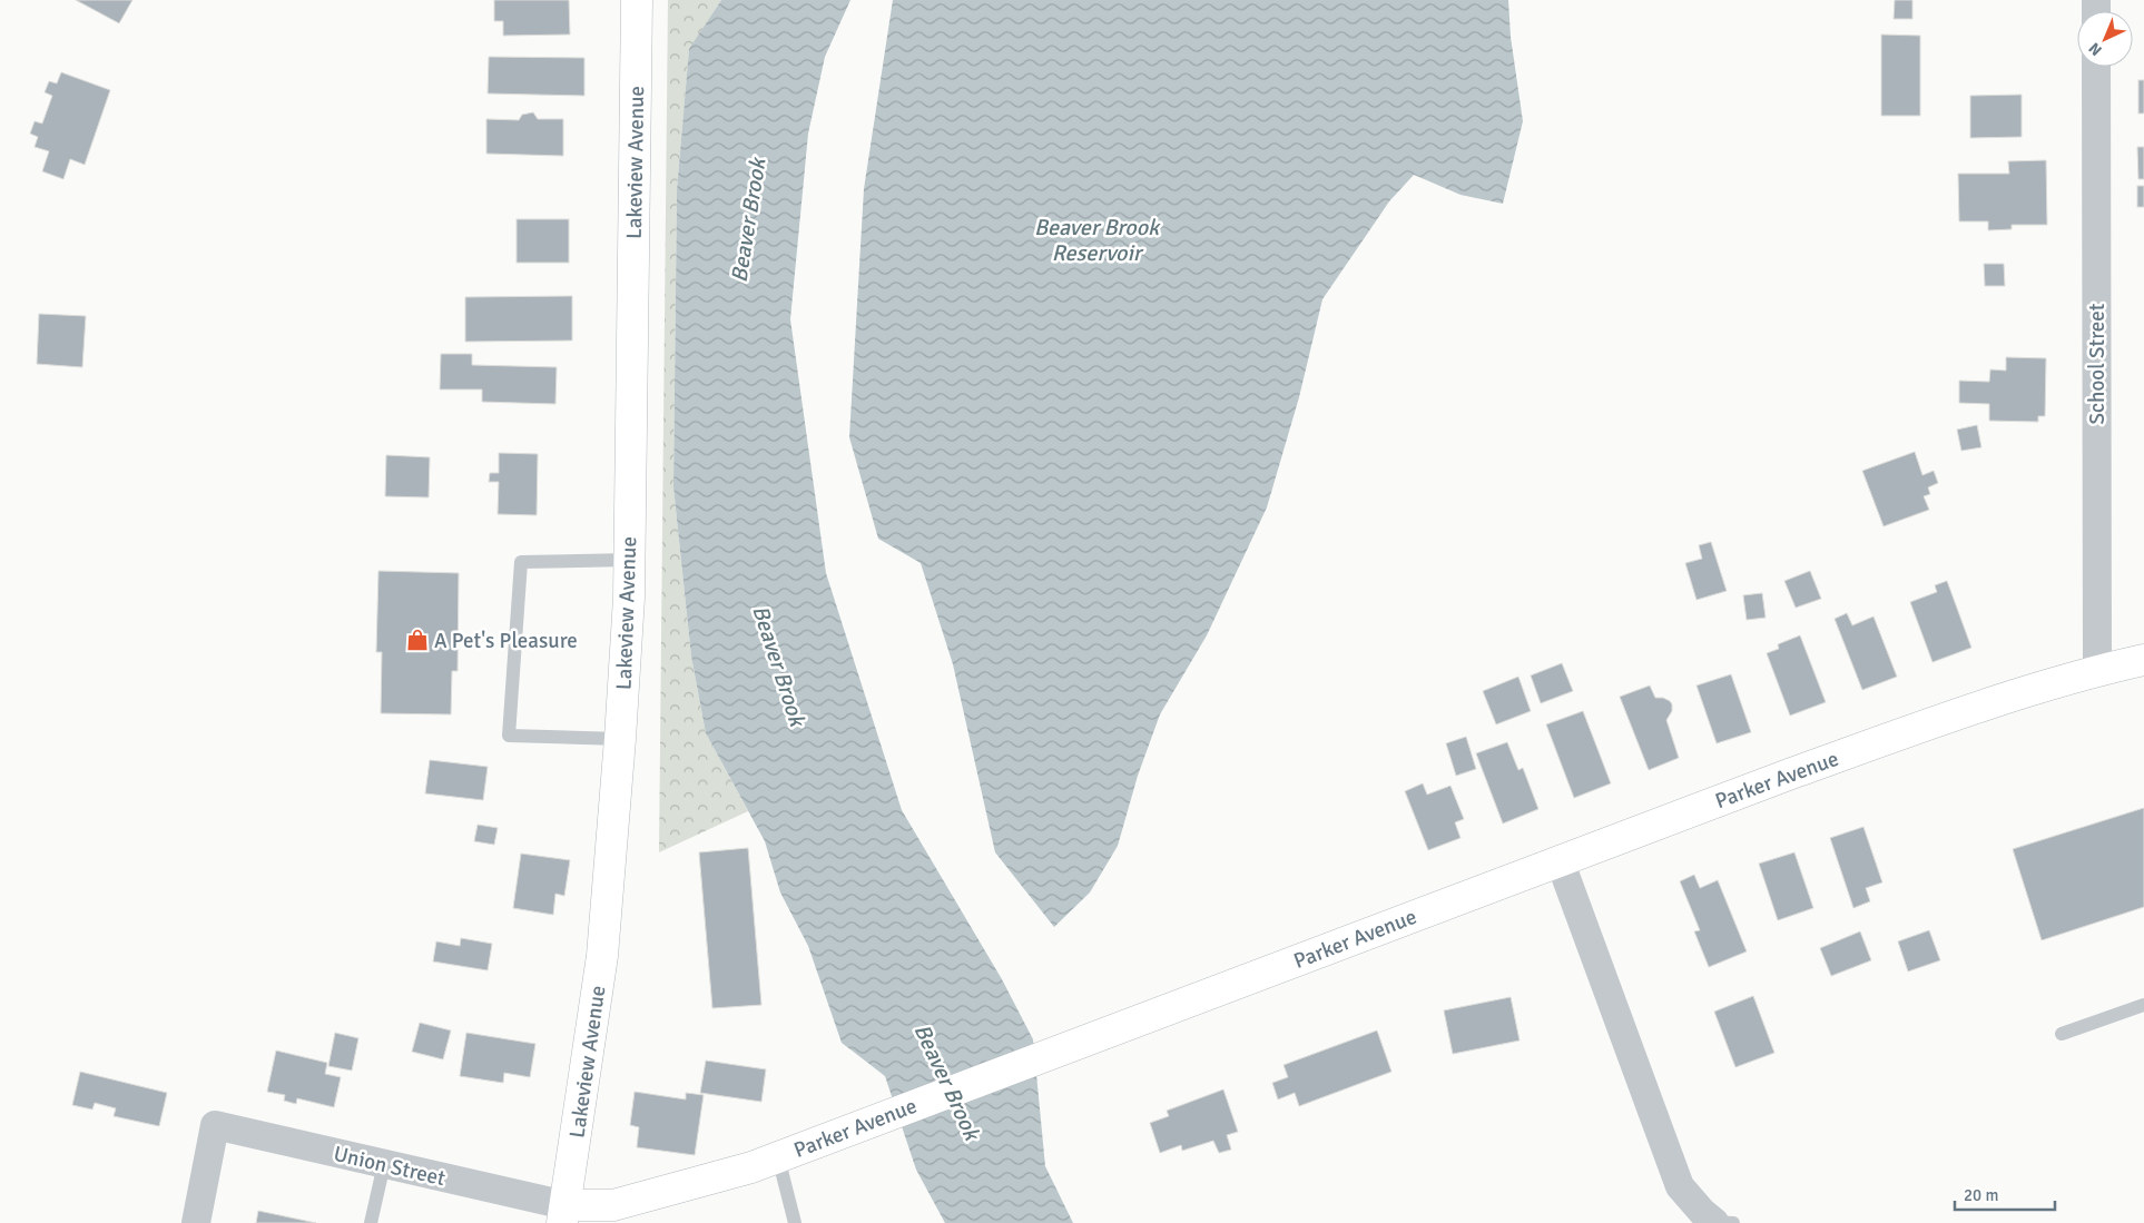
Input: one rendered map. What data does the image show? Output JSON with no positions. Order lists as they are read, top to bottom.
{
  "streets": {
    "street": [
      "Lakeview Avenue",
      "School Street",
      "Parker Avenue",
      "Union Street"
    ]
  },
  "crossings": [
    ["Lakeview Avenue", "Parker Avenue"],
    ["Lakeview Avenue", "Union Street"],
    ["School Street", "Parker Avenue"],
    ["Parker Avenue", "Union Street"]
  ],
  "water": ["Beaver Brook", "Beaver Brook Reservoir"],
  "places": {
    "shop": ["A Pet's Pleasure"]
  },
  "scale_bar": "20 m",
  "north": "bottom left"
}
